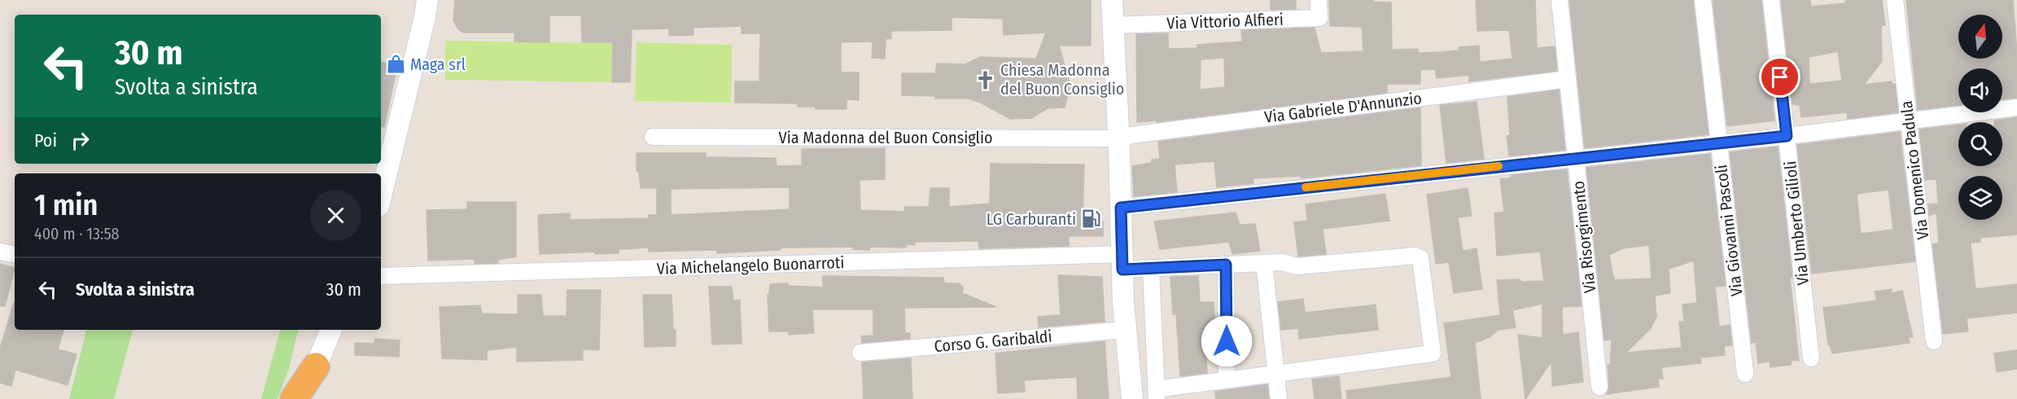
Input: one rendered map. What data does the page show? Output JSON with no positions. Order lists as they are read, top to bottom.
{
  "streets": {
    "street": [
      "Via Vittorio Alfieri",
      "Via Gabriele D'Annunzio",
      "Via Madonna del Buon Consiglio",
      "Via Domenico Padula",
      "Via Umberto Gilioli",
      "Via Giovanni Pascoli",
      "Via Risorgimento",
      "Via Michelangelo Buonarroti",
      "Corso G. Garibaldi"
    ]
  },
  "crossings": [
    ["Via Gabriele D'Annunzio", "Via Madonna del Buon Consiglio"],
    ["Via Gabriele D'Annunzio", "Via Risorgimento"]
  ],
  "places": {
    "shop": ["Maga srl"],
    "church": ["Chiesa Madonna del Buon Consiglio"],
    "fuel station": ["LG Carburanti"]
  },
  "north": "top",
  "page": {
    "turn": ["30 m", "Svolta a sinistra"],
    "then": "Poi",
    "heading": ["1 min", "400 m · 13:58"],
    "list": [
      {
        "name": "Svolta a sinistra",
        "value": "30 m"
      }
    ]
  }
}
